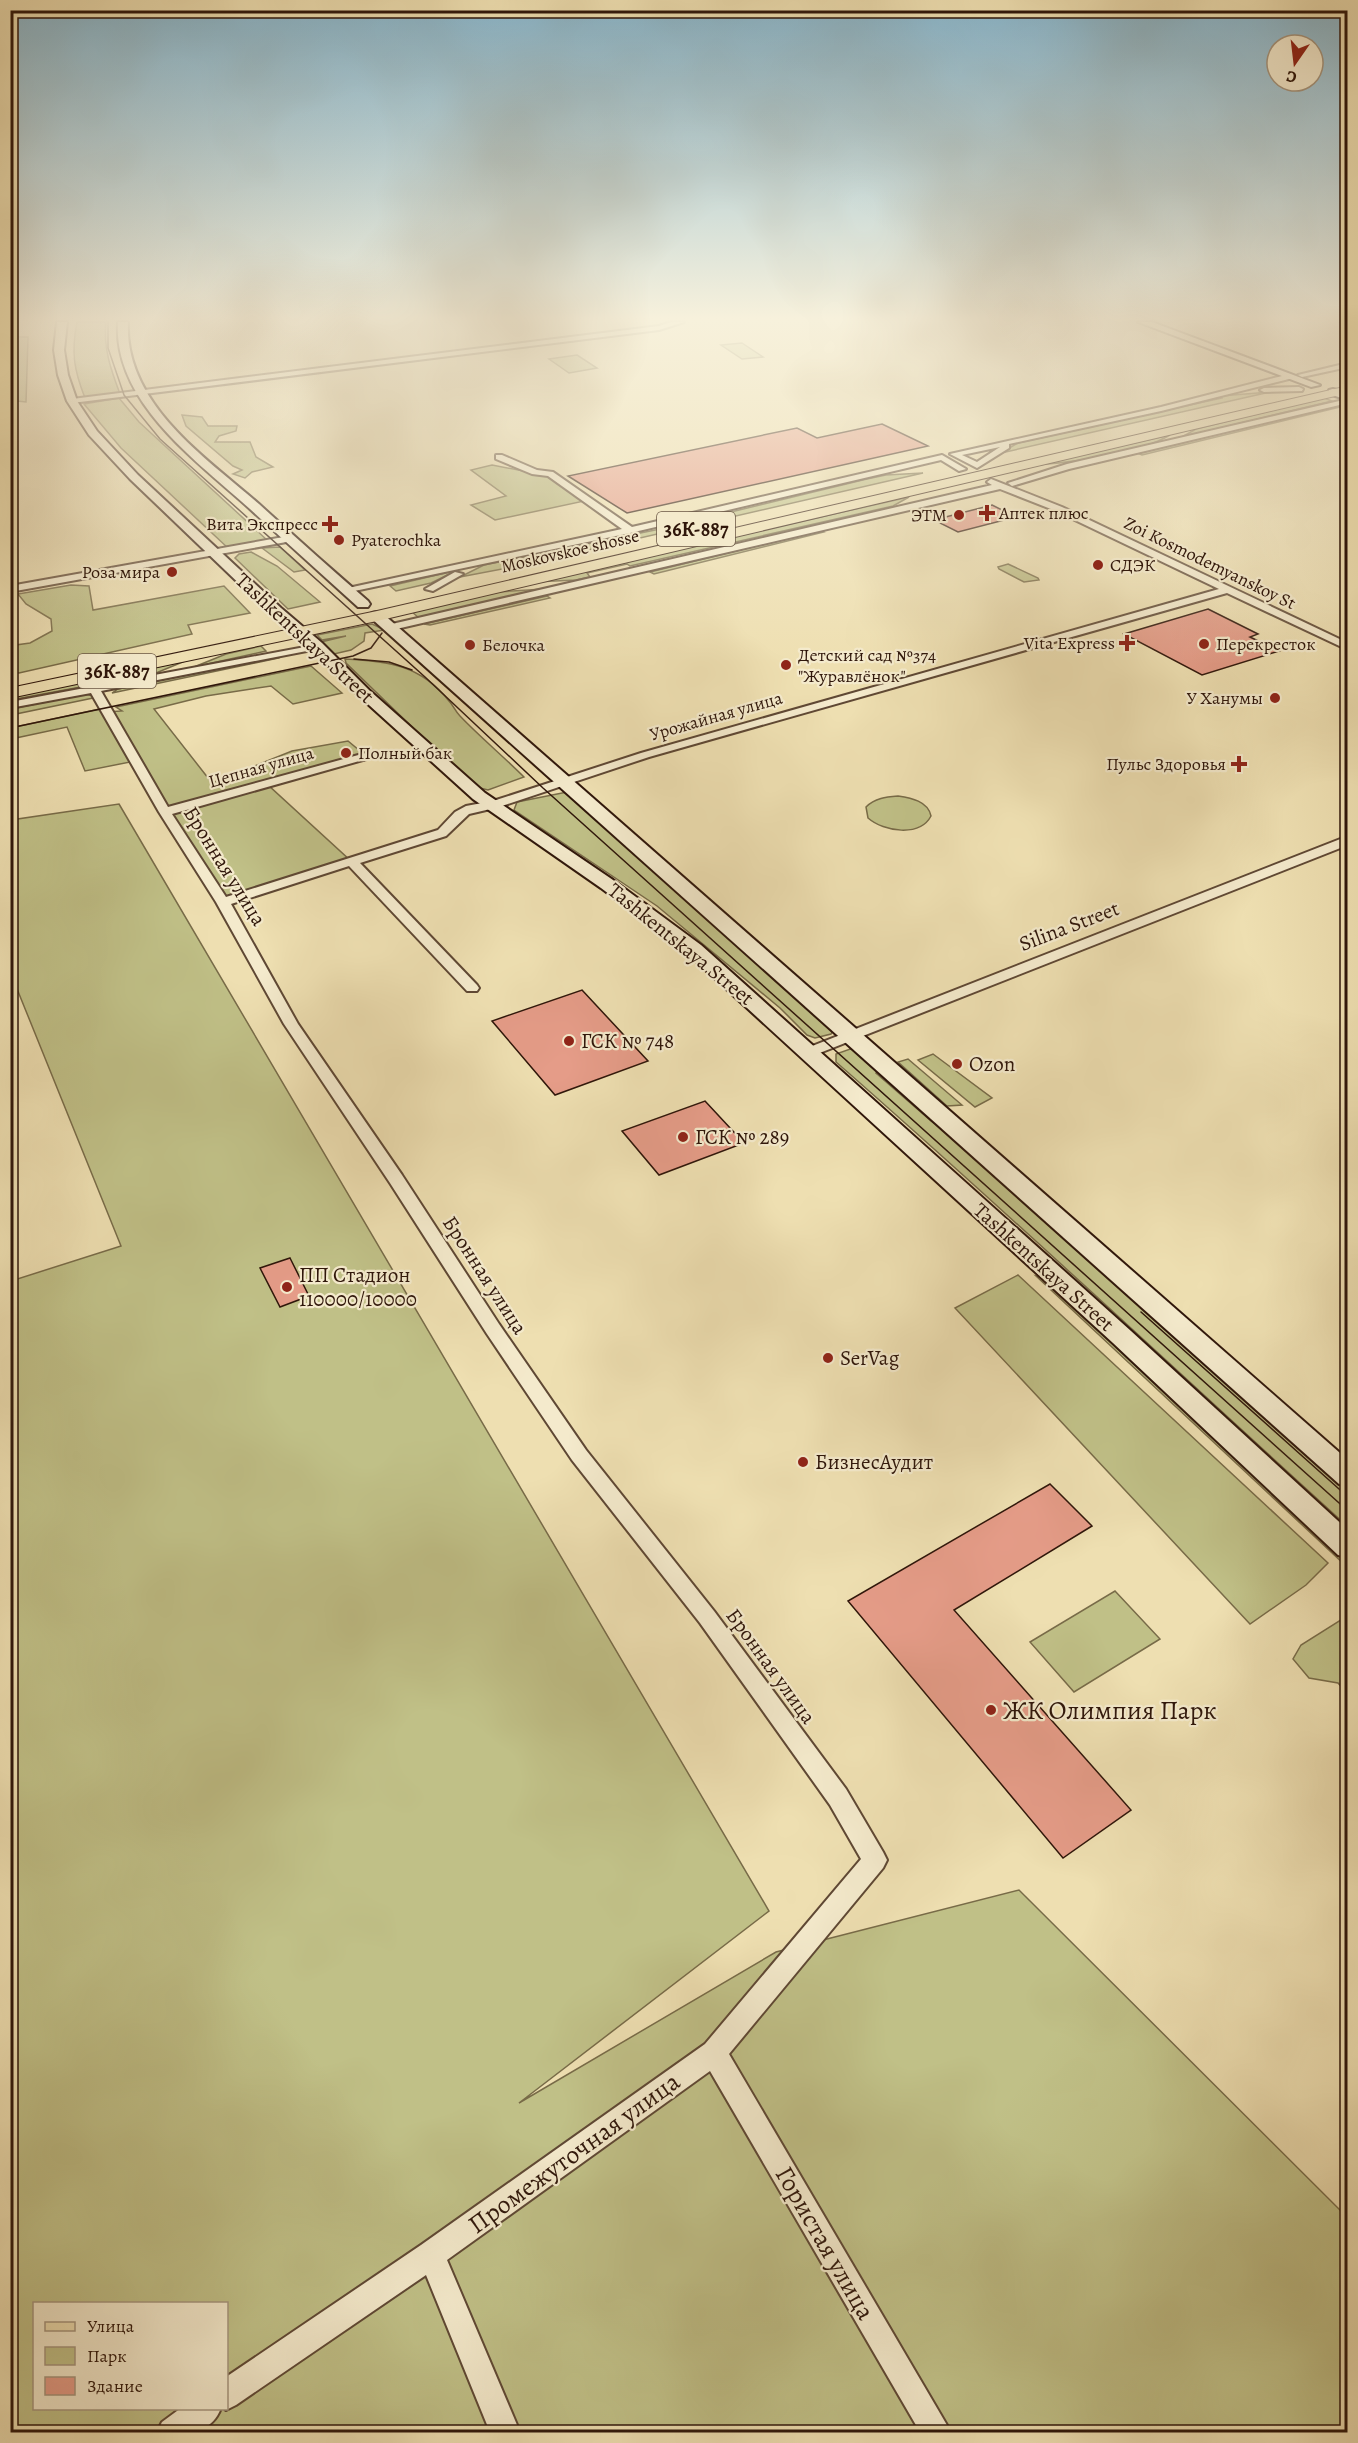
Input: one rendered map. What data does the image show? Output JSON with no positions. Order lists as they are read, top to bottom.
{
  "streets": {
    "main road": ["36К-887", "Moskovskoe shosse", "Tashkentskaya Street"],
    "street": [
      "Zoi Kosmodemyanskoy St",
      "Урожайная улица",
      "Цепная улица",
      "Бронная улица",
      "Silina Street",
      "Промежуточная улица",
      "Гористая улица"
    ]
  },
  "crossings": [
    ["Moskovskoe shosse", "Tashkentskaya Street"],
    ["Zoi Kosmodemyanskoy St", "Урожайная улица"],
    ["Tashkentskaya Street", "Урожайная улица"],
    ["Tashkentskaya Street", "Silina Street"],
    ["Цепная улица", "Бронная улица"],
    ["Бронная улица", "Промежуточная улица"],
    ["Промежуточная улица", "Гористая улица"]
  ],
  "places": {
    "health": [
      "Аптек плюс",
      "Вита Экспресс",
      "Vita Express",
      "Пульс Здоровья"
    ],
    "other": [
      "ЭТМ",
      "Pyaterochka",
      "СДЭК",
      "Роза мира",
      "Перекресток",
      "Белочка",
      "Детский сад №374 \"Журавлёнок\"",
      "У Ханумы",
      "Полный бак",
      "ГСК № 748",
      "Ozon",
      "ГСК № 289",
      "ПП Стадион 110000/10000",
      "SerVag",
      "БизнесАудит",
      "ЖК Олимпия Парк"
    ]
  },
  "legend": ["Улица", "Парк", "Здание"],
  "north": "bottom"
}
